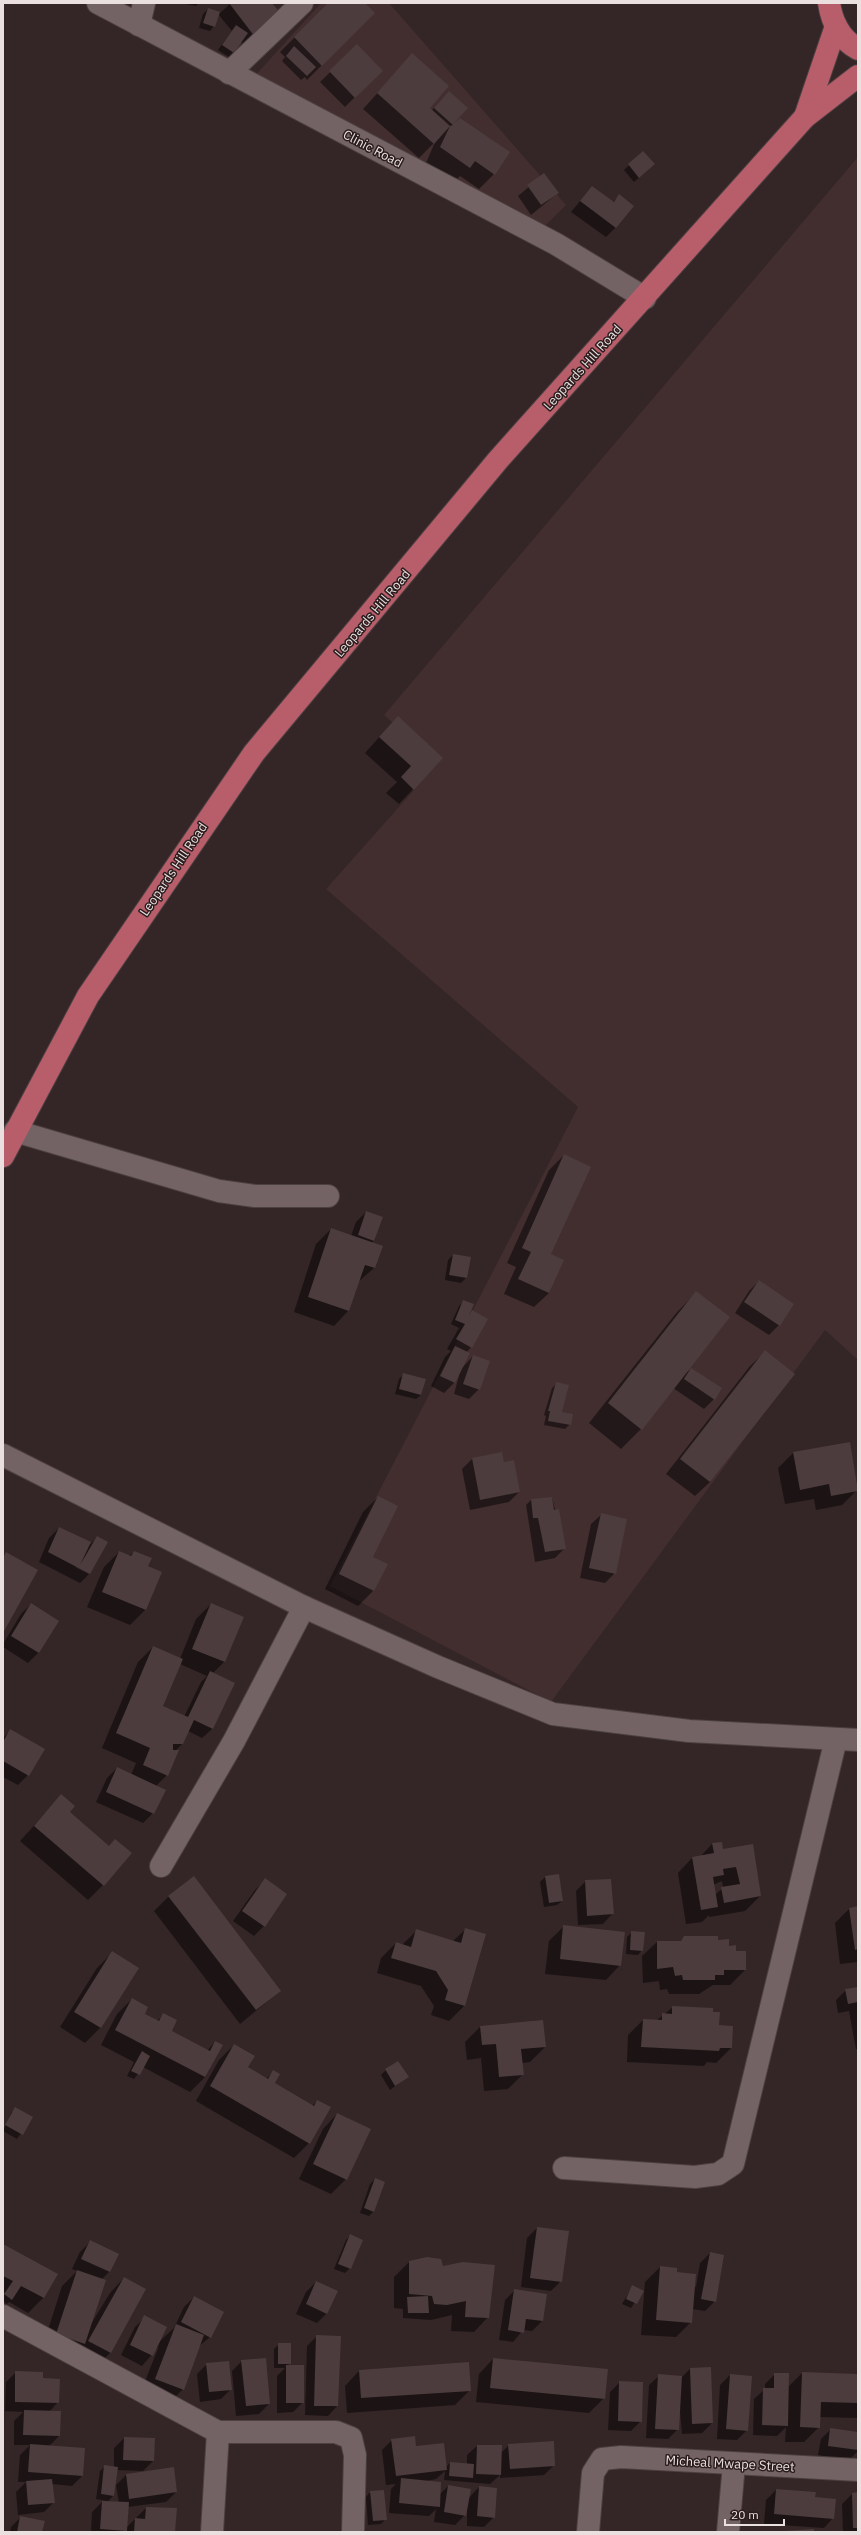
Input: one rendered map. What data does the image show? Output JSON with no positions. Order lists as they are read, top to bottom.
{
  "streets": {
    "main road": ["Leopards Hill Road"],
    "street": ["Clinic Road", "Micheal Mwape Street"]
  },
  "crossings": [
    ["Clinic Road", "Leopards Hill Road"]
  ],
  "scale_bar": "20 m"
}
